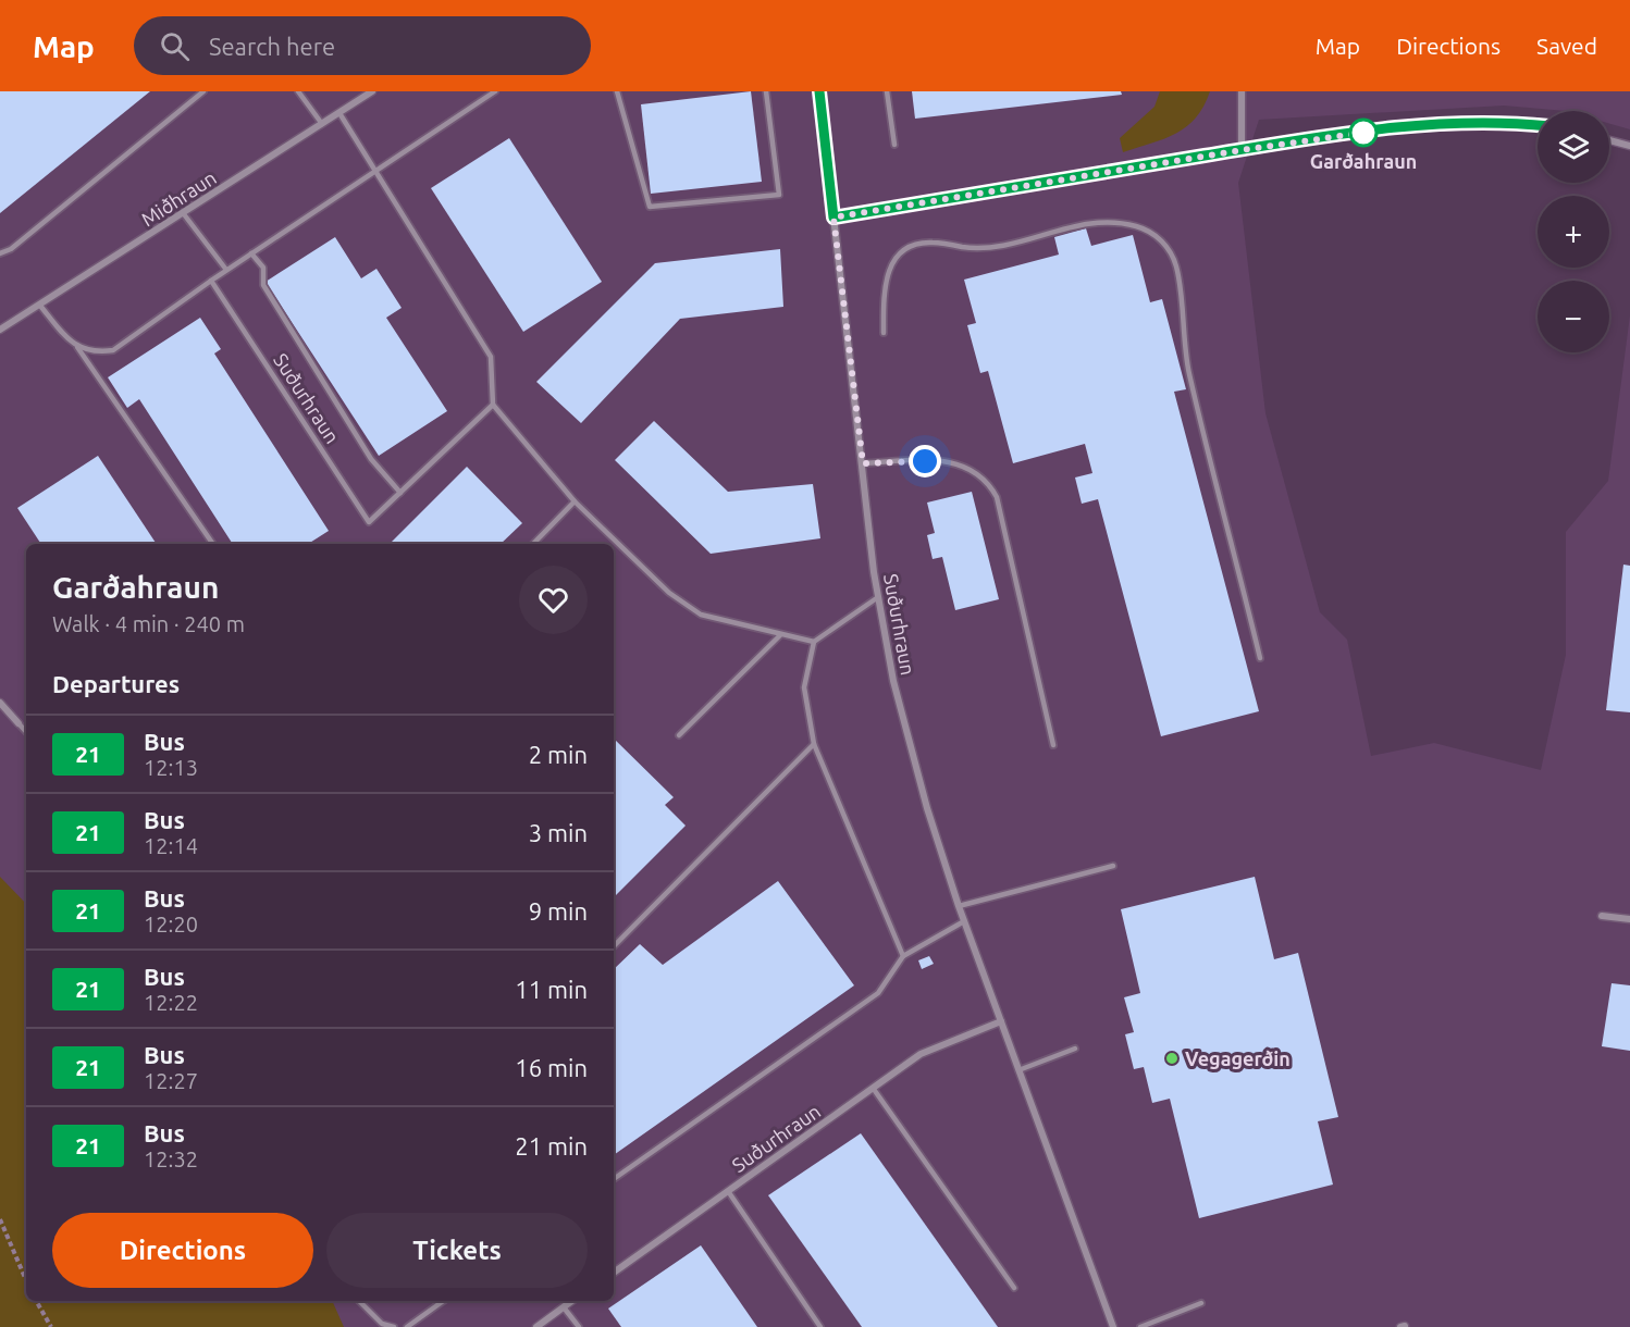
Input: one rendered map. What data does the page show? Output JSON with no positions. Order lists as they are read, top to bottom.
{
  "streets": {
    "street": ["Miðhraun", "Suðurhraun"]
  },
  "places": ["Garðahraun", "Vegagerðin"],
  "lines": ["bus line 21"],
  "page": {
    "header": "Map",
    "search": "Search here",
    "nav": ["Map", "Directions", "Saved"],
    "map_buttons": ["+", "−"],
    "heading": [
      ["Garðahraun", "Walk · 4 min · 240 m"],
      "Departures"
    ],
    "list": [
      {
        "mark": "21",
        "name": "Bus",
        "note": "12:13",
        "value": "2 min"
      },
      {
        "mark": "21",
        "name": "Bus",
        "note": "12:14",
        "value": "3 min"
      },
      {
        "mark": "21",
        "name": "Bus",
        "note": "12:20",
        "value": "9 min"
      },
      {
        "mark": "21",
        "name": "Bus",
        "note": "12:22",
        "value": "11 min"
      },
      {
        "mark": "21",
        "name": "Bus",
        "note": "12:27",
        "value": "16 min"
      },
      {
        "mark": "21",
        "name": "Bus",
        "note": "12:32",
        "value": "21 min"
      }
    ],
    "buttons": ["Directions", "Tickets"]
  }
}
